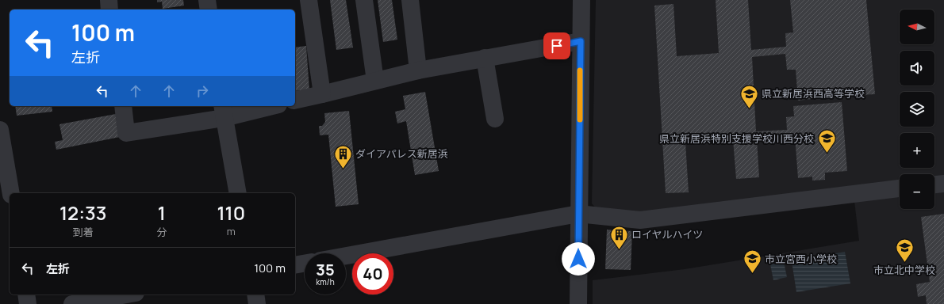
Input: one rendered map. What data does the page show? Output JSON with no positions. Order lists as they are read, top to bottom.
{
  "places": {
    "school or university": [
      "県立新居浜西高等学校",
      "県立新居浜特別支援学校川西分校",
      "市立北中学校",
      "市立宮西小学校"
    ],
    "building": ["ダイアパレス新居浜", "ロイヤルハイツ"]
  },
  "north": "left",
  "page": {
    "map_buttons": ["+", "−"],
    "turn": ["100 m", "左折"],
    "eta": [
      "12:33",
      "到着",
      "1",
      "分",
      "110",
      "m"
    ],
    "list": [
      {
        "name": "左折",
        "value": "100 m"
      }
    ],
    "speed": "35 km/h",
    "limit": "40"
  }
}
